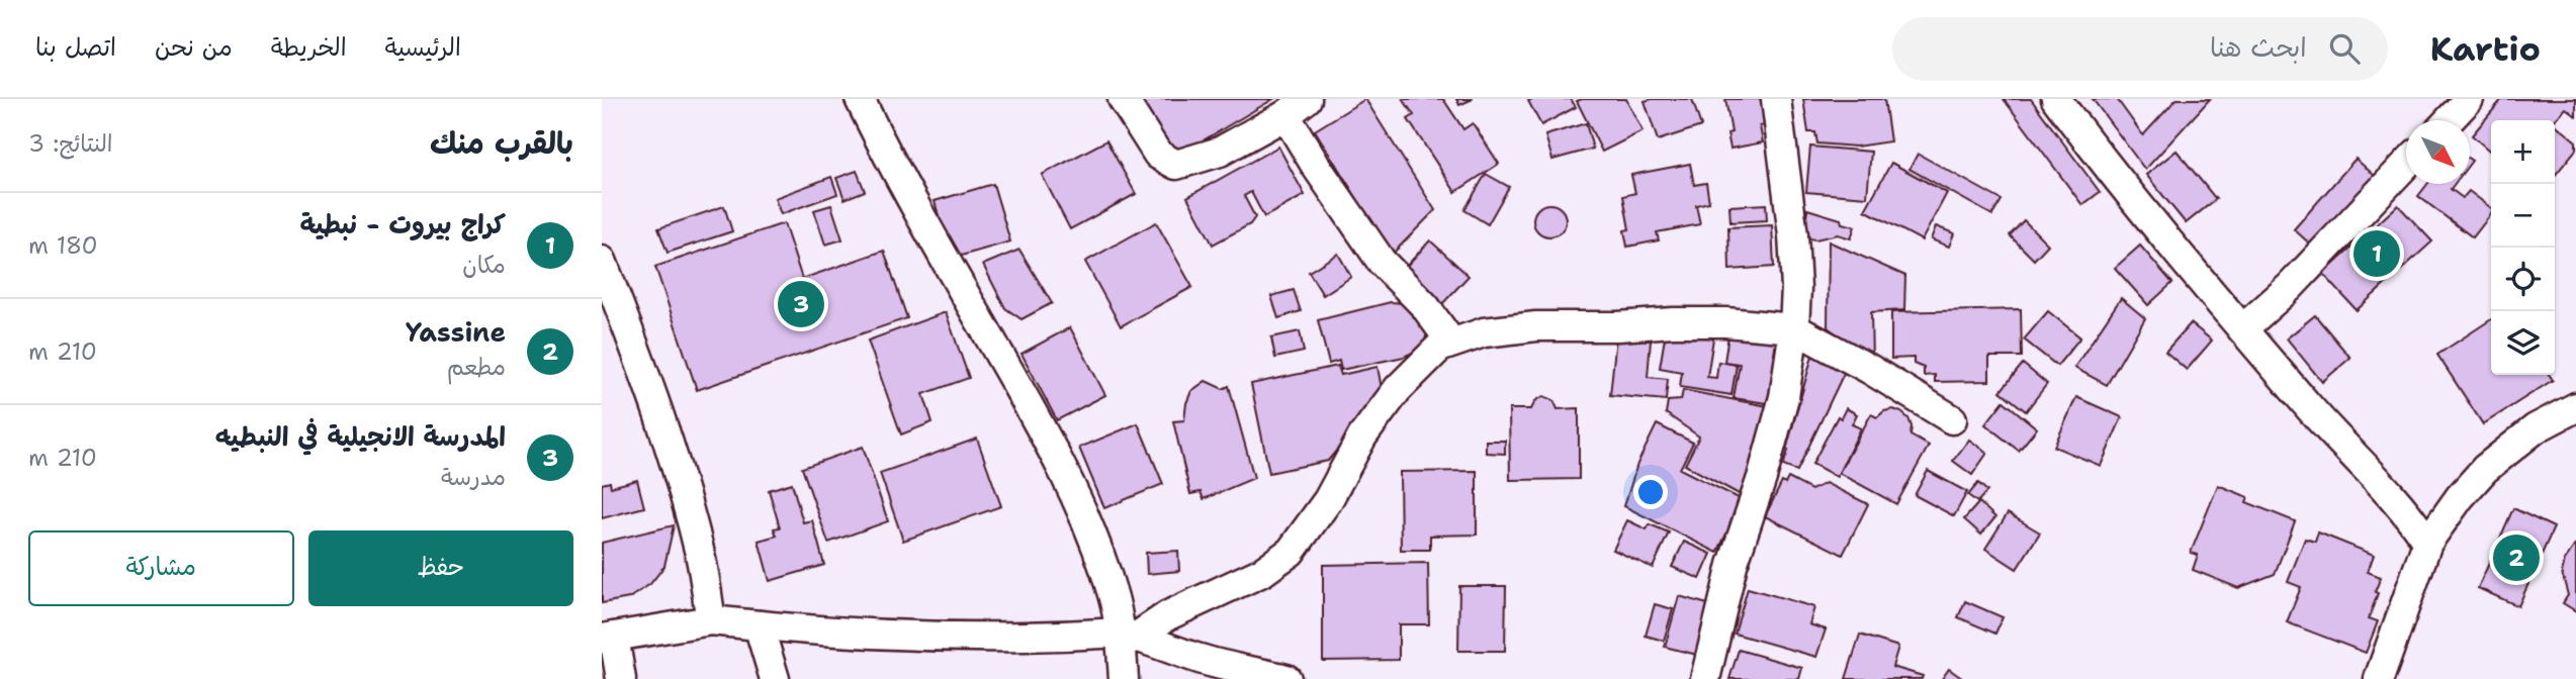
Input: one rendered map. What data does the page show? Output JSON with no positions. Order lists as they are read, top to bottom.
{
  "north": "bottom right",
  "page": {
    "header": "Kartio",
    "search": "ابحث هنا",
    "nav": [
      "الرئيسية",
      "الخريطة",
      "من نحن",
      "اتصل بنا"
    ],
    "heading": ["بالقرب منك", "النتائج: 3"],
    "map_buttons": ["+", "−"],
    "list": [
      {
        "mark": "1",
        "name": "كراج بيروت - نبطية",
        "note": "مكان",
        "value": "180 m"
      },
      {
        "mark": "2",
        "name": "Yassine",
        "note": "مطعم",
        "value": "210 m"
      },
      {
        "mark": "3",
        "name": "المدرسة الانجيلية في النبطيه",
        "note": "مدرسة",
        "value": "210 m"
      }
    ],
    "pins": ["1", "3", "2"],
    "buttons": ["حفظ", "مشاركة"]
  }
}
